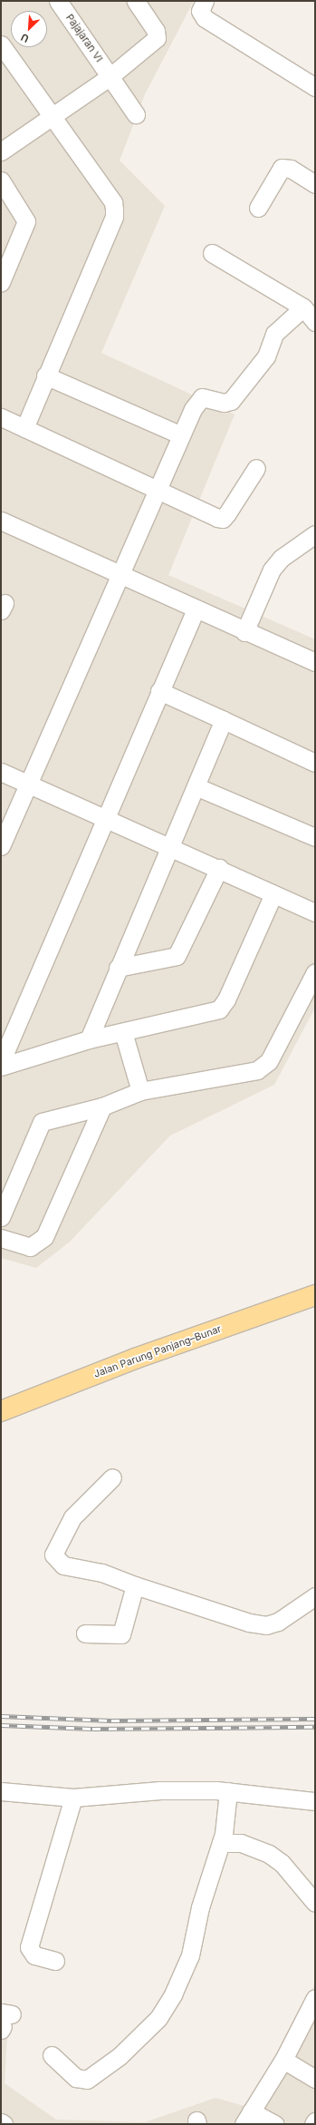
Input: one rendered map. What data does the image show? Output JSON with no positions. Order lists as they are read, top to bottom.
{
  "streets": {
    "main road": ["Jalan Parung Panjang–Bunar"],
    "street": ["Pajajaran VI"]
  },
  "north": "bottom left"
}
